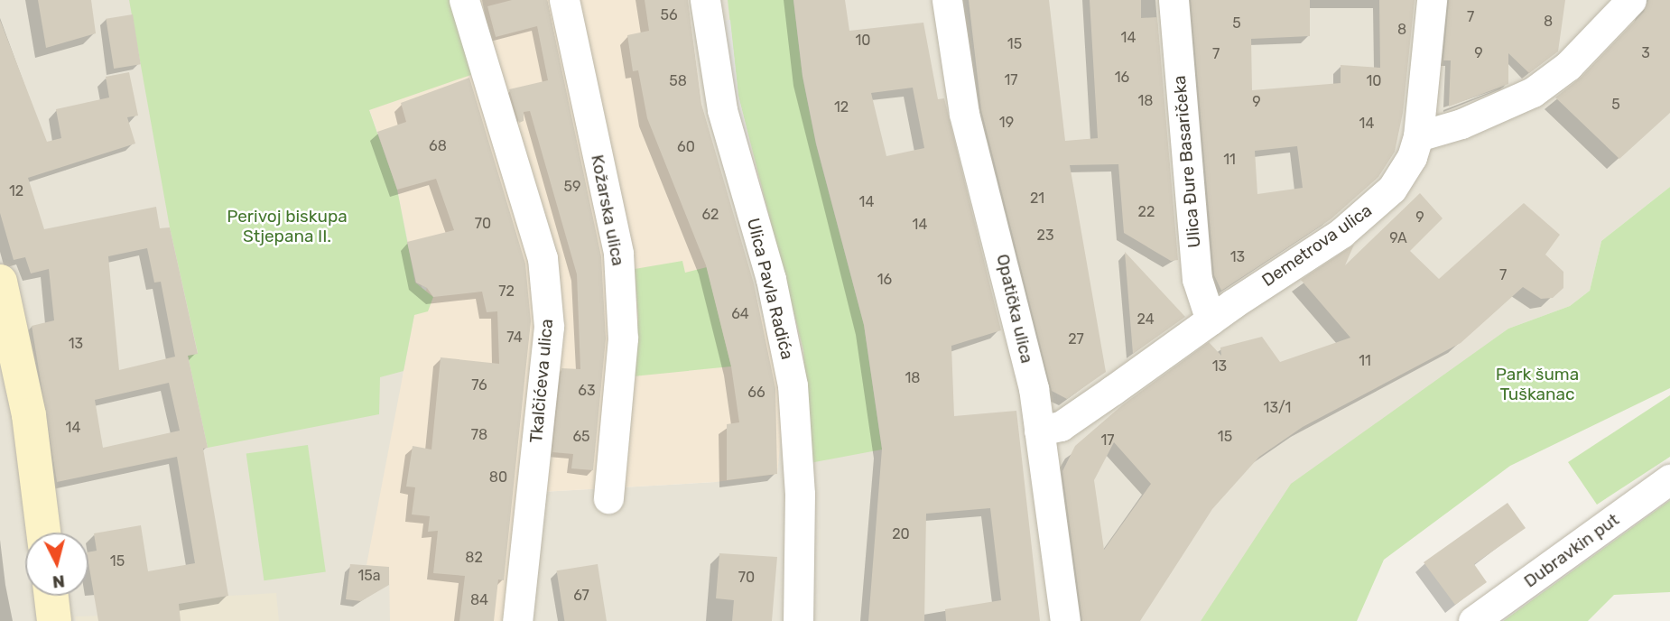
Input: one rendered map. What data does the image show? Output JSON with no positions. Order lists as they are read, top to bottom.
{
  "streets": {
    "street": [
      "Ulica Đure Basaričeka",
      "Kožarska ulica",
      "Demetrova ulica",
      "Ulica Pavla Radića",
      "Opatička ulica",
      "Tkalčićeva ulica",
      "Dubravkin put"
    ]
  },
  "crossings": [
    ["Ulica Đure Basaričeka", "Demetrova ulica"],
    ["Demetrova ulica", "Opatička ulica"]
  ],
  "parks": ["Perivoj biskupa Stjepana II.", "Park šuma Tuškanac"],
  "house_numbers": [
    "56",
    "7",
    "8",
    "5",
    "8",
    "14",
    "10",
    "15",
    "9",
    "3",
    "7",
    "16",
    "17",
    "58",
    "10",
    "18",
    "9",
    "5",
    "12",
    "19",
    "14",
    "68",
    "60",
    "11",
    "59",
    "12",
    "21",
    "14",
    "22",
    "62",
    "9",
    "70",
    "14",
    "23",
    "9A",
    "13",
    "7",
    "16",
    "72",
    "64",
    "24",
    "74",
    "27",
    "13",
    "11",
    "13",
    "18",
    "76",
    "63",
    "66",
    "13/1",
    "14",
    "78",
    "65",
    "15",
    "17",
    "80",
    "20",
    "82",
    "15",
    "15a",
    "70",
    "67",
    "84"
  ],
  "north": "bottom"
}
